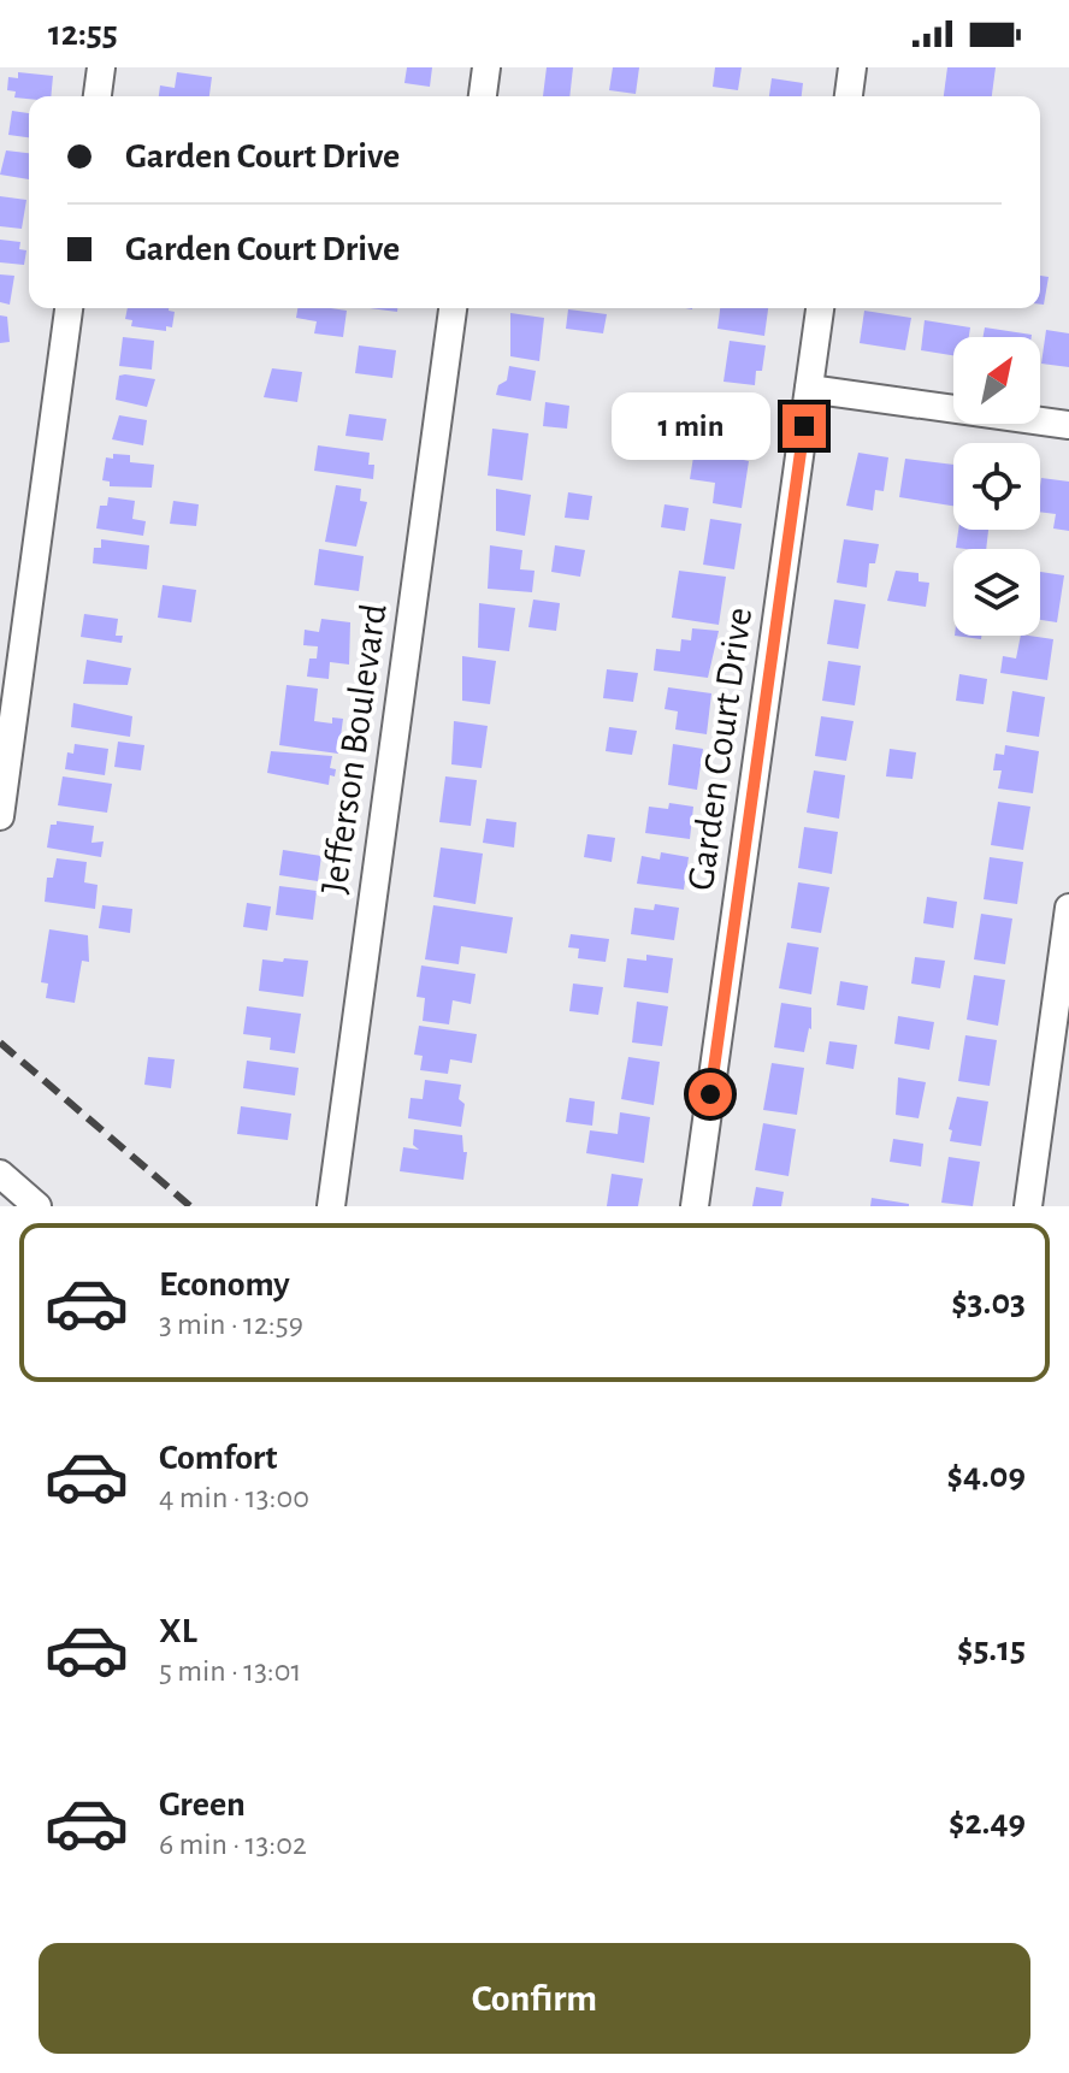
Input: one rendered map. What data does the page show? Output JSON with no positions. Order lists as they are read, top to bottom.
{
  "streets": {
    "street": ["Jefferson Boulevard", "Garden Court Drive"]
  },
  "north": "top right",
  "page": {
    "status": "12:55",
    "banner": ["Garden Court Drive", "Garden Court Drive"],
    "bubble": "1 min",
    "list": [
      {
        "name": "Economy",
        "note": "3 min · 12:59",
        "value": "$3.03"
      },
      {
        "name": "Comfort",
        "note": "4 min · 13:00",
        "value": "$4.09"
      },
      {
        "name": "XL",
        "note": "5 min · 13:01",
        "value": "$5.15"
      },
      {
        "name": "Green",
        "note": "6 min · 13:02",
        "value": "$2.49"
      }
    ],
    "buttons": "Confirm"
  }
}
